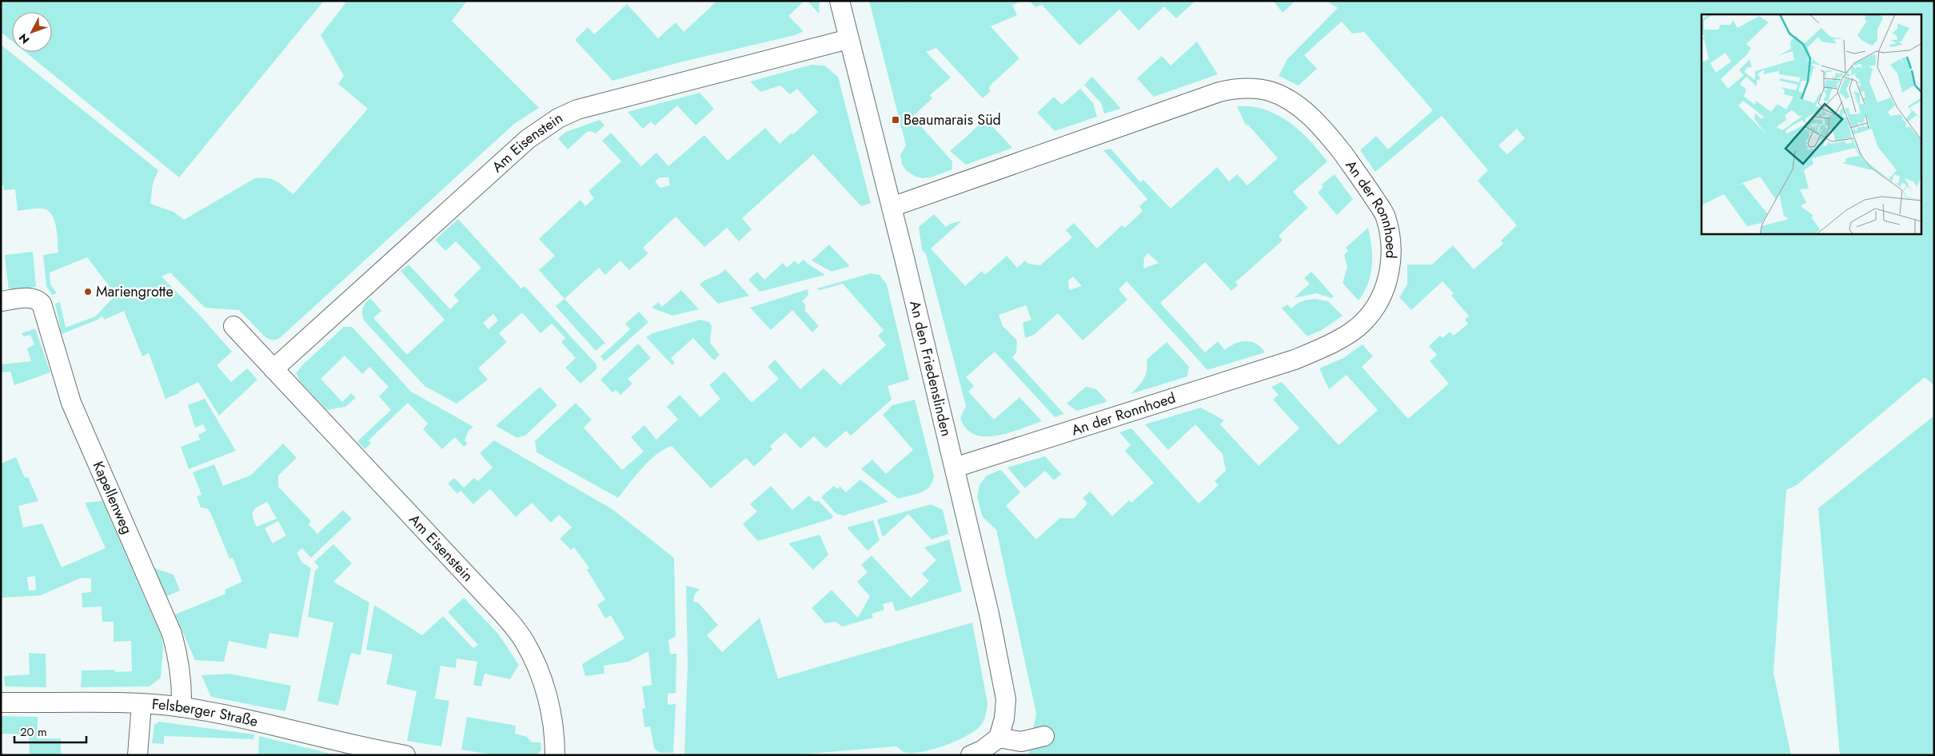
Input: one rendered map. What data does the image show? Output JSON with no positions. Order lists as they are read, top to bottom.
{
  "streets": {
    "street": [
      "Am Eisenstein",
      "An der Ronnhoed",
      "An den Friedenslinden",
      "Kapellenweg",
      "Felsberger Straße"
    ]
  },
  "crossings": [
    ["Am Eisenstein", "An den Friedenslinden"],
    ["An der Ronnhoed", "An den Friedenslinden"],
    ["Kapellenweg", "Felsberger Straße"]
  ],
  "places": {
    "transit": ["Beaumarais Süd"],
    "other": ["Mariengrotte"]
  },
  "scale_bar": "20 m",
  "north": "bottom left"
}
